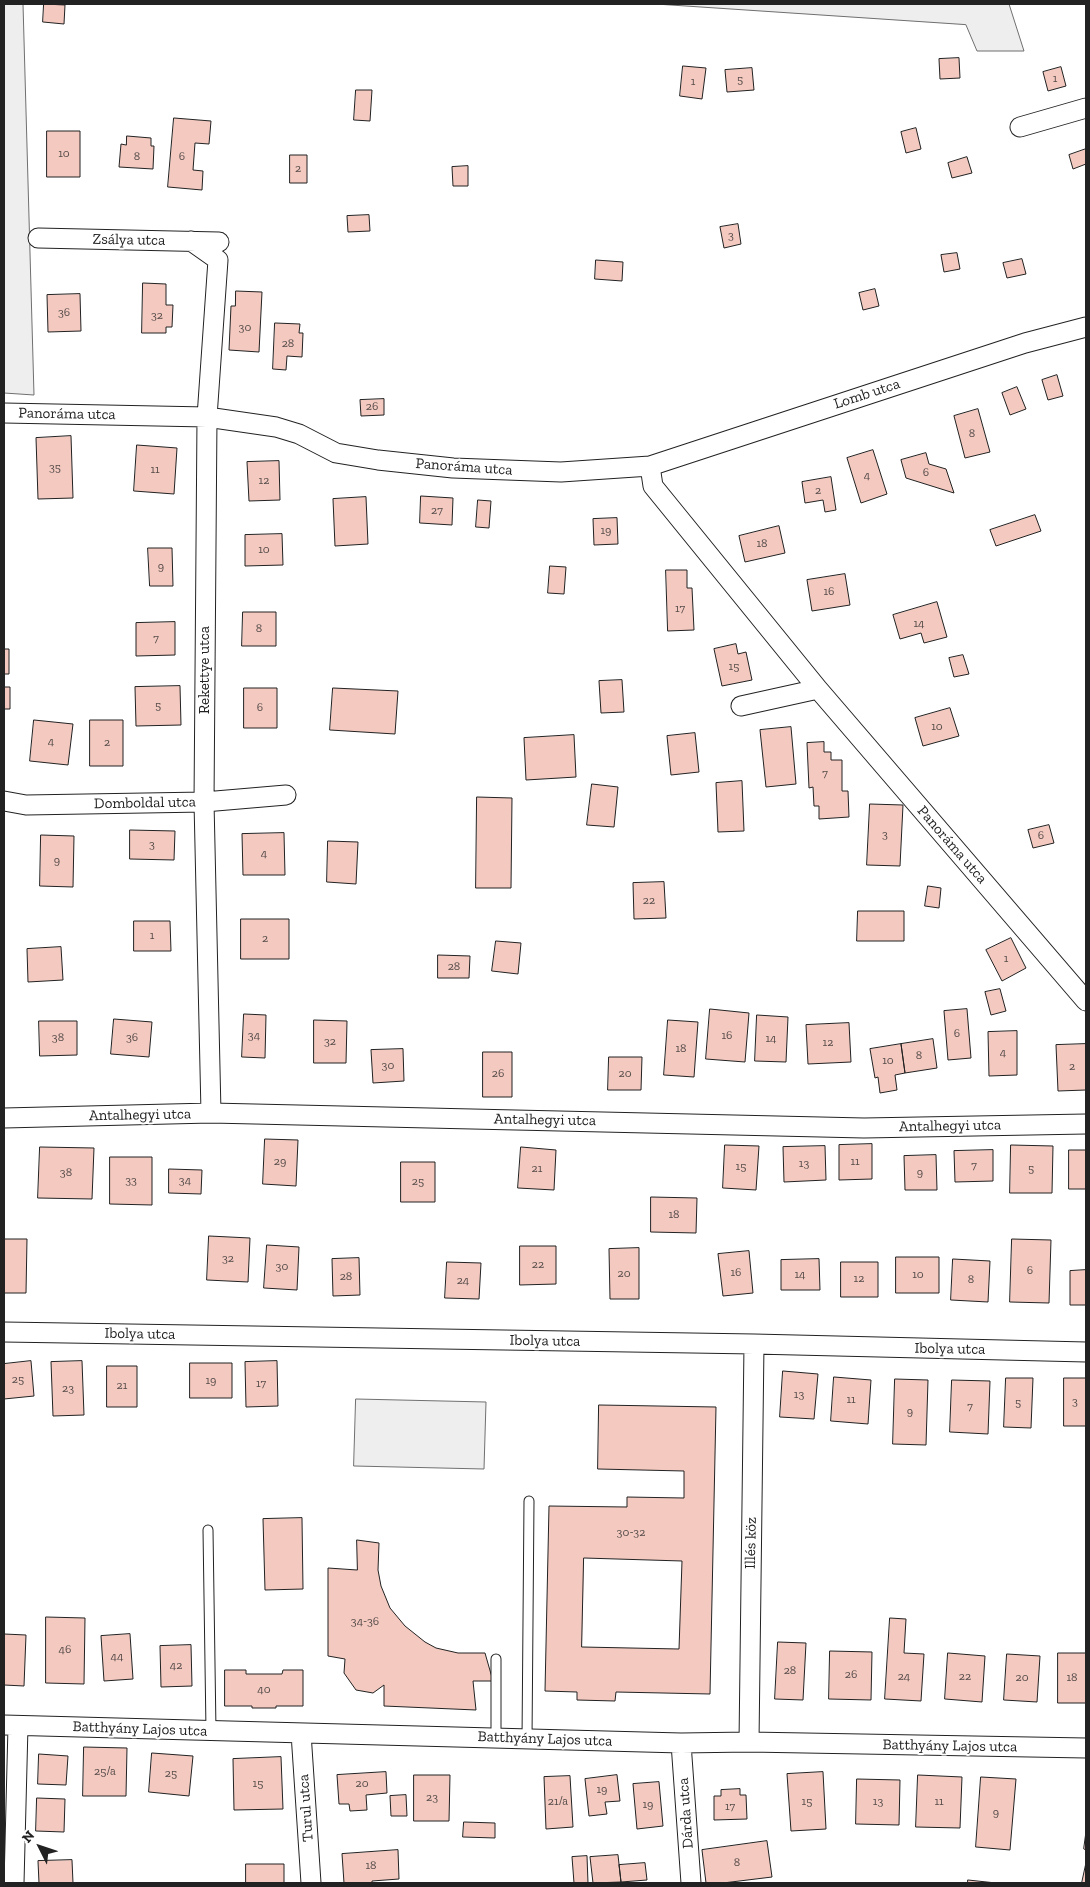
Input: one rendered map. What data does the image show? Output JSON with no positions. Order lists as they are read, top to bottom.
{
  "streets": {
    "street": [
      "Zsálya utca",
      "Lomb utca",
      "Panoráma utca",
      "Rekettye utca",
      "Domboldal utca",
      "Antalhegyi utca",
      "Ibolya utca",
      "Illés köz",
      "Batthyány Lajos utca",
      "Turul utca",
      "Dárda utca"
    ]
  },
  "crossings": [
    ["Zsálya utca", "Rekettye utca"],
    ["Lomb utca", "Panoráma utca"],
    ["Panoráma utca", "Rekettye utca"],
    ["Rekettye utca", "Domboldal utca"],
    ["Rekettye utca", "Antalhegyi utca"],
    ["Ibolya utca", "Illés köz"],
    ["Illés köz", "Batthyány Lajos utca"],
    ["Batthyány Lajos utca", "Turul utca"],
    ["Batthyány Lajos utca", "Dárda utca"]
  ],
  "house_numbers": [
    "1",
    "5",
    "1",
    "10",
    "8",
    "6",
    "2",
    "3",
    "36",
    "32",
    "30",
    "28",
    "26",
    "8",
    "35",
    "11",
    "6",
    "4",
    "12",
    "2",
    "27",
    "19",
    "18",
    "10",
    "9",
    "16",
    "17",
    "14",
    "8",
    "7",
    "15",
    "5",
    "6",
    "10",
    "4",
    "2",
    "7",
    "3",
    "6",
    "3",
    "4",
    "9",
    "22",
    "1",
    "2",
    "1",
    "28",
    "6",
    "34",
    "16",
    "38",
    "36",
    "14",
    "32",
    "12",
    "18",
    "4",
    "8",
    "10",
    "30",
    "2",
    "26",
    "20",
    "29",
    "11",
    "13",
    "7",
    "15",
    "21",
    "5",
    "38",
    "9",
    "33",
    "34",
    "25",
    "18",
    "32",
    "22",
    "30",
    "6",
    "16",
    "20",
    "14",
    "10",
    "28",
    "12",
    "8",
    "24",
    "25",
    "19",
    "17",
    "21",
    "23",
    "13",
    "11",
    "3",
    "5",
    "7",
    "9",
    "30-32",
    "34-36",
    "46",
    "44",
    "42",
    "28",
    "26",
    "24",
    "22",
    "20",
    "18",
    "40",
    "25/a",
    "25",
    "15",
    "20",
    "19",
    "23",
    "21/a",
    "15",
    "13",
    "11",
    "19",
    "17",
    "9",
    "8",
    "18"
  ],
  "north": "top left"
}
